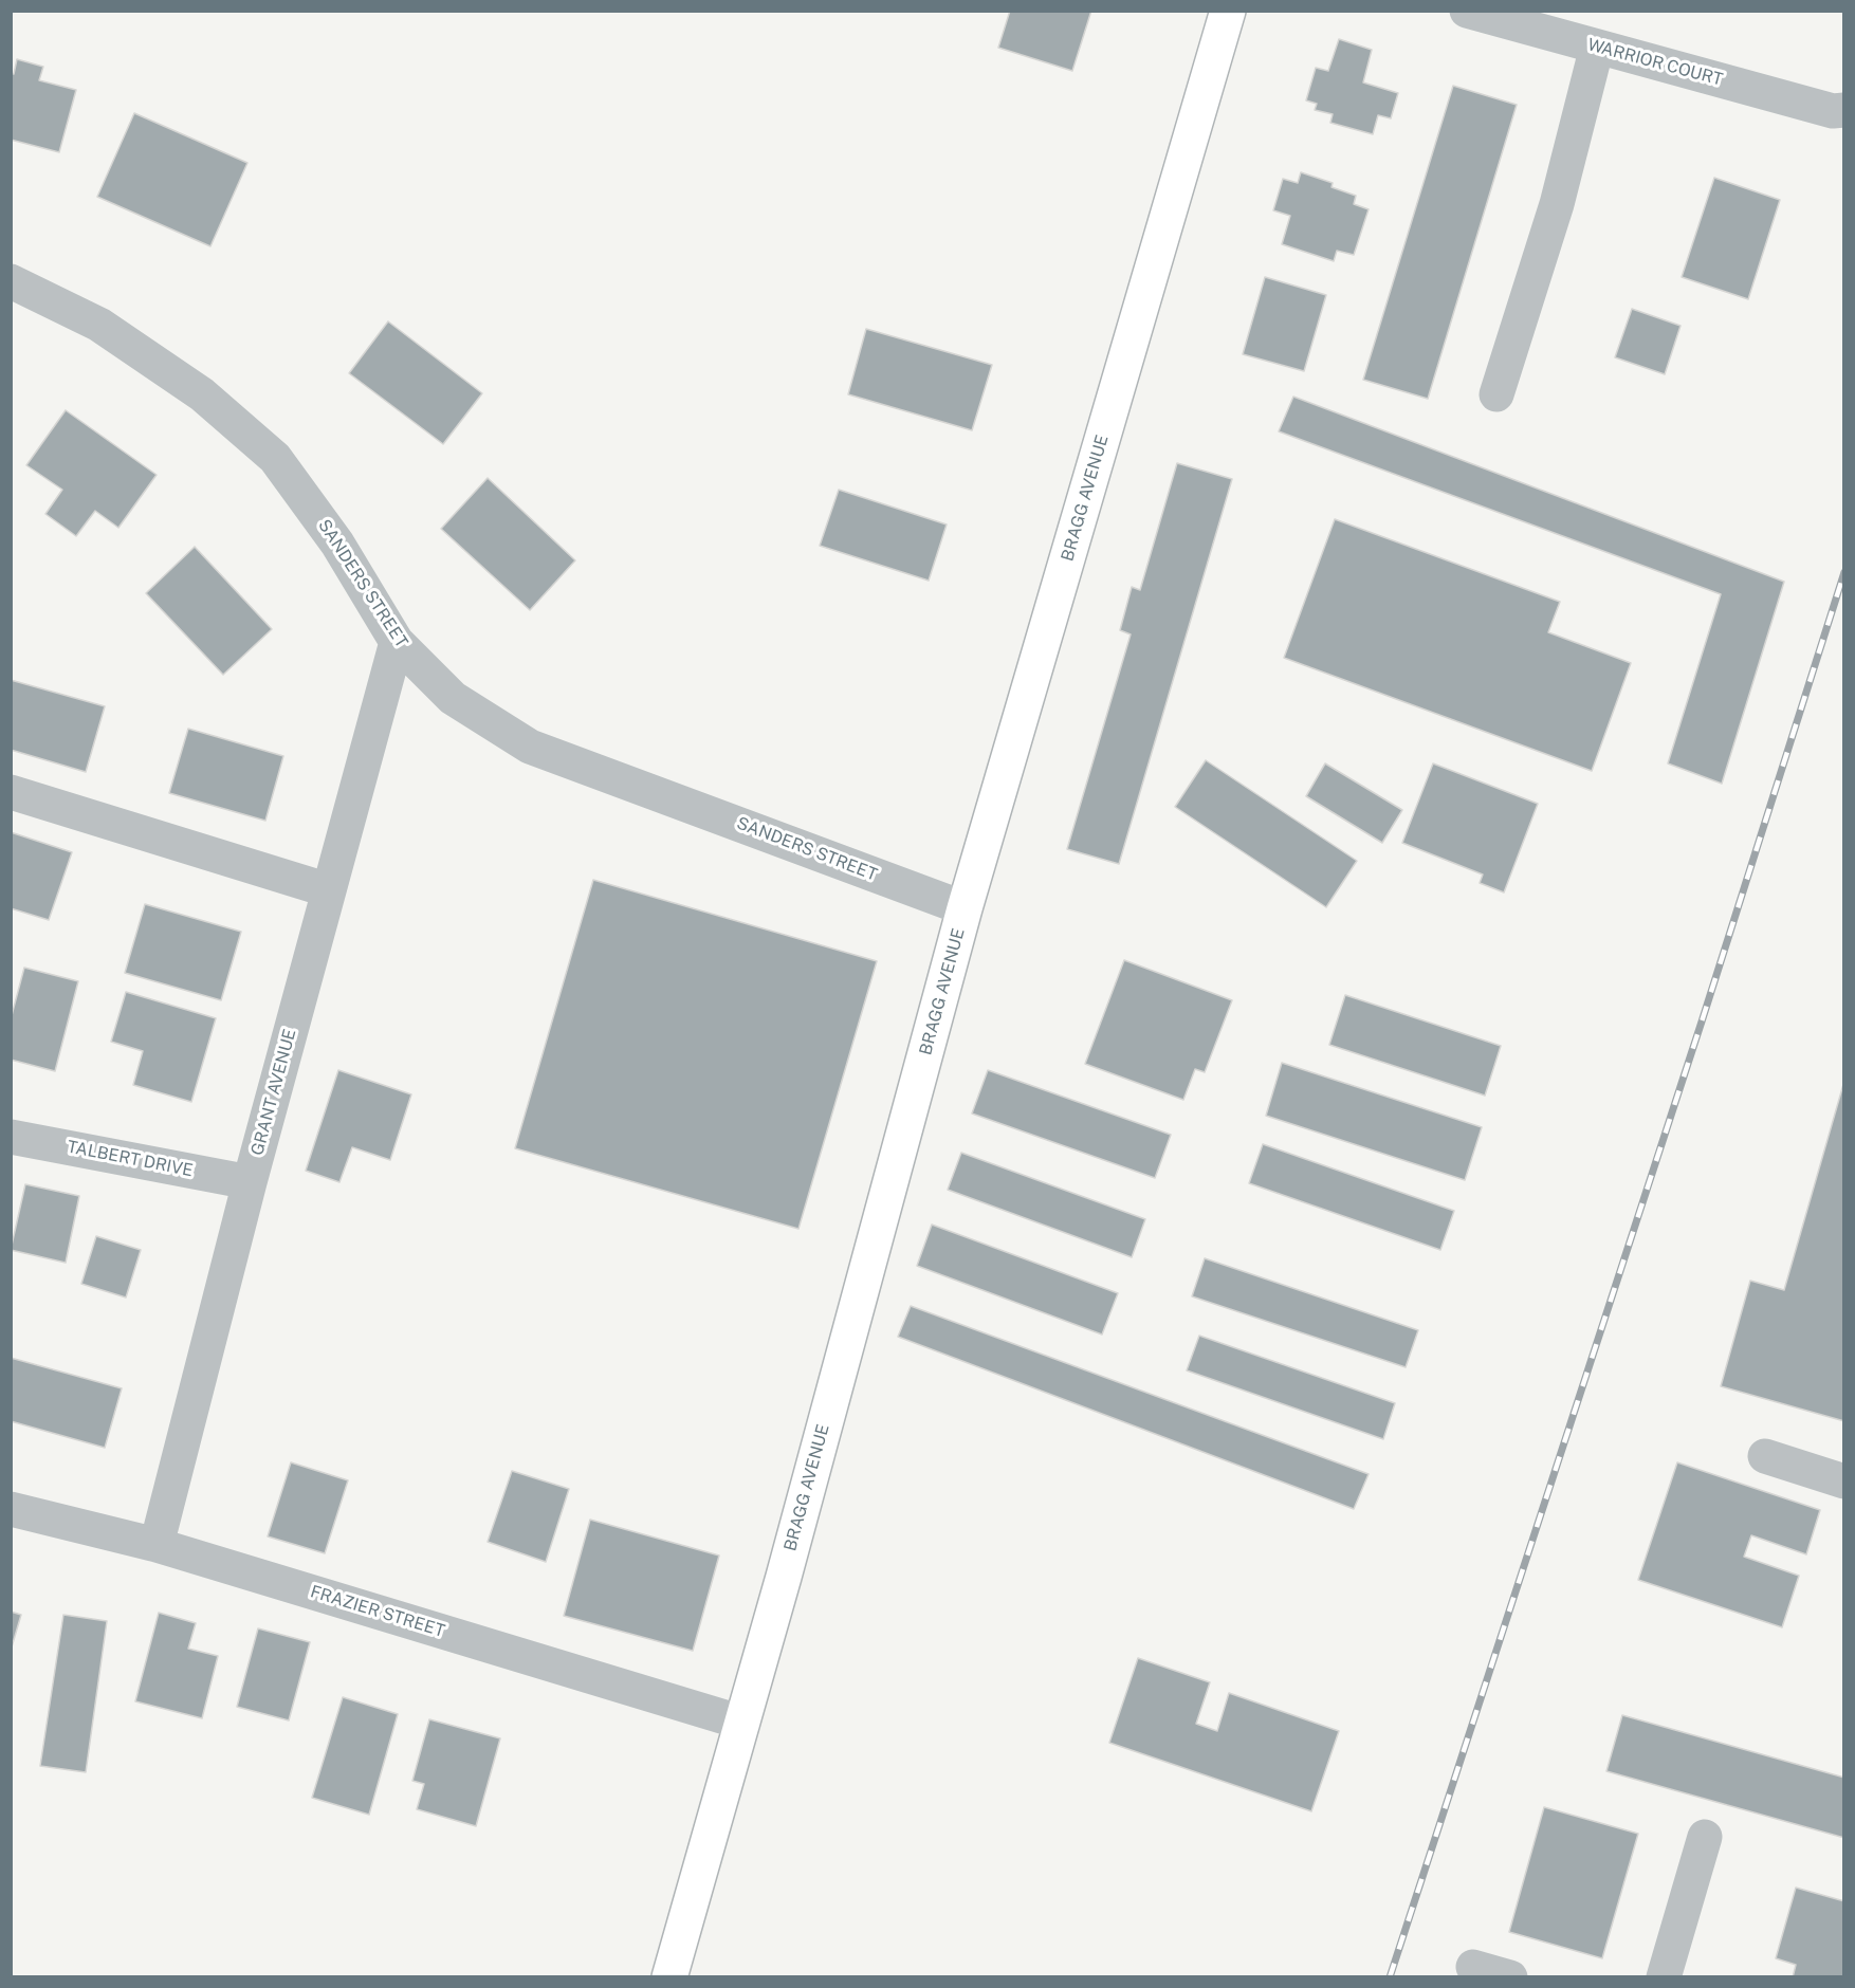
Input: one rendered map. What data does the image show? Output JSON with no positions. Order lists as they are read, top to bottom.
{
  "streets": {
    "main road": ["BRAGG AVENUE"],
    "street": [
      "WARRIOR COURT",
      "SANDERS STREET",
      "GRANT AVENUE",
      "TALBERT DRIVE",
      "FRAZIER STREET"
    ]
  },
  "crossings": [
    ["BRAGG AVENUE", "SANDERS STREET"],
    ["BRAGG AVENUE", "FRAZIER STREET"],
    ["SANDERS STREET", "GRANT AVENUE"],
    ["GRANT AVENUE", "TALBERT DRIVE"],
    ["GRANT AVENUE", "FRAZIER STREET"]
  ]
}
